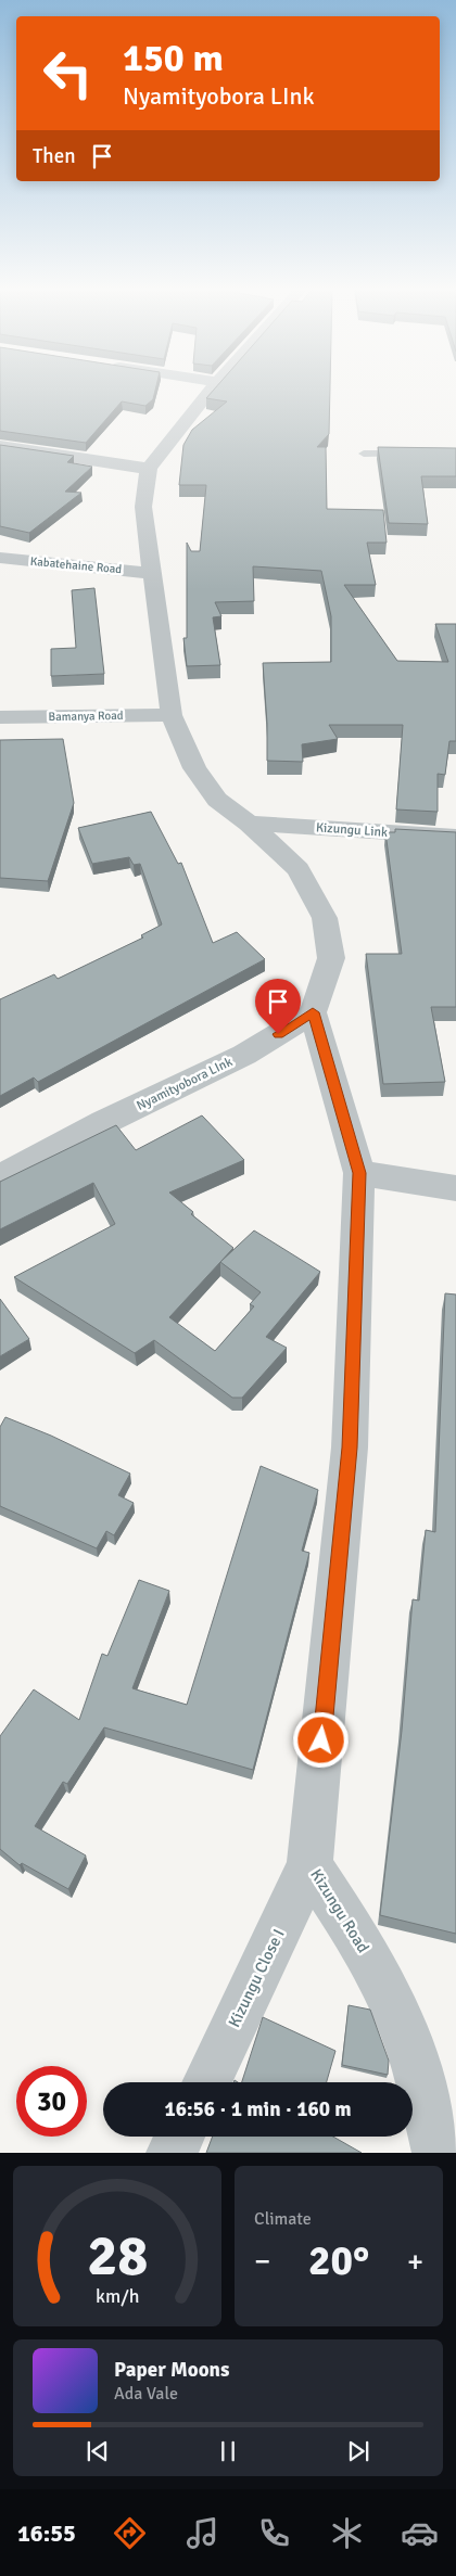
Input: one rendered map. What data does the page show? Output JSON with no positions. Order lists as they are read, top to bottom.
{
  "streets": {
    "street": [
      "Kabatehaine Road",
      "Bamanya Road",
      "Kizungu Link",
      "Nyamityobora LInk",
      "Kizungu Road",
      "Kizungu Close I"
    ]
  },
  "crossings": [
    ["Nyamityobora LInk", "Kizungu Road"],
    ["Kizungu Road", "Kizungu Close I"]
  ],
  "page": {
    "turn": ["150 m", "Nyamityobora LInk"],
    "then": "Then",
    "limit": "30",
    "trip": "16:56 · 1 min · 160 m",
    "tile": "Climate",
    "heat": ["−", "20°", "+"],
    "song": ["Paper Moons", "Ada Vale"],
    "tabs": "16:55",
    "gauge": ["28", "km/h"]
  }
}
